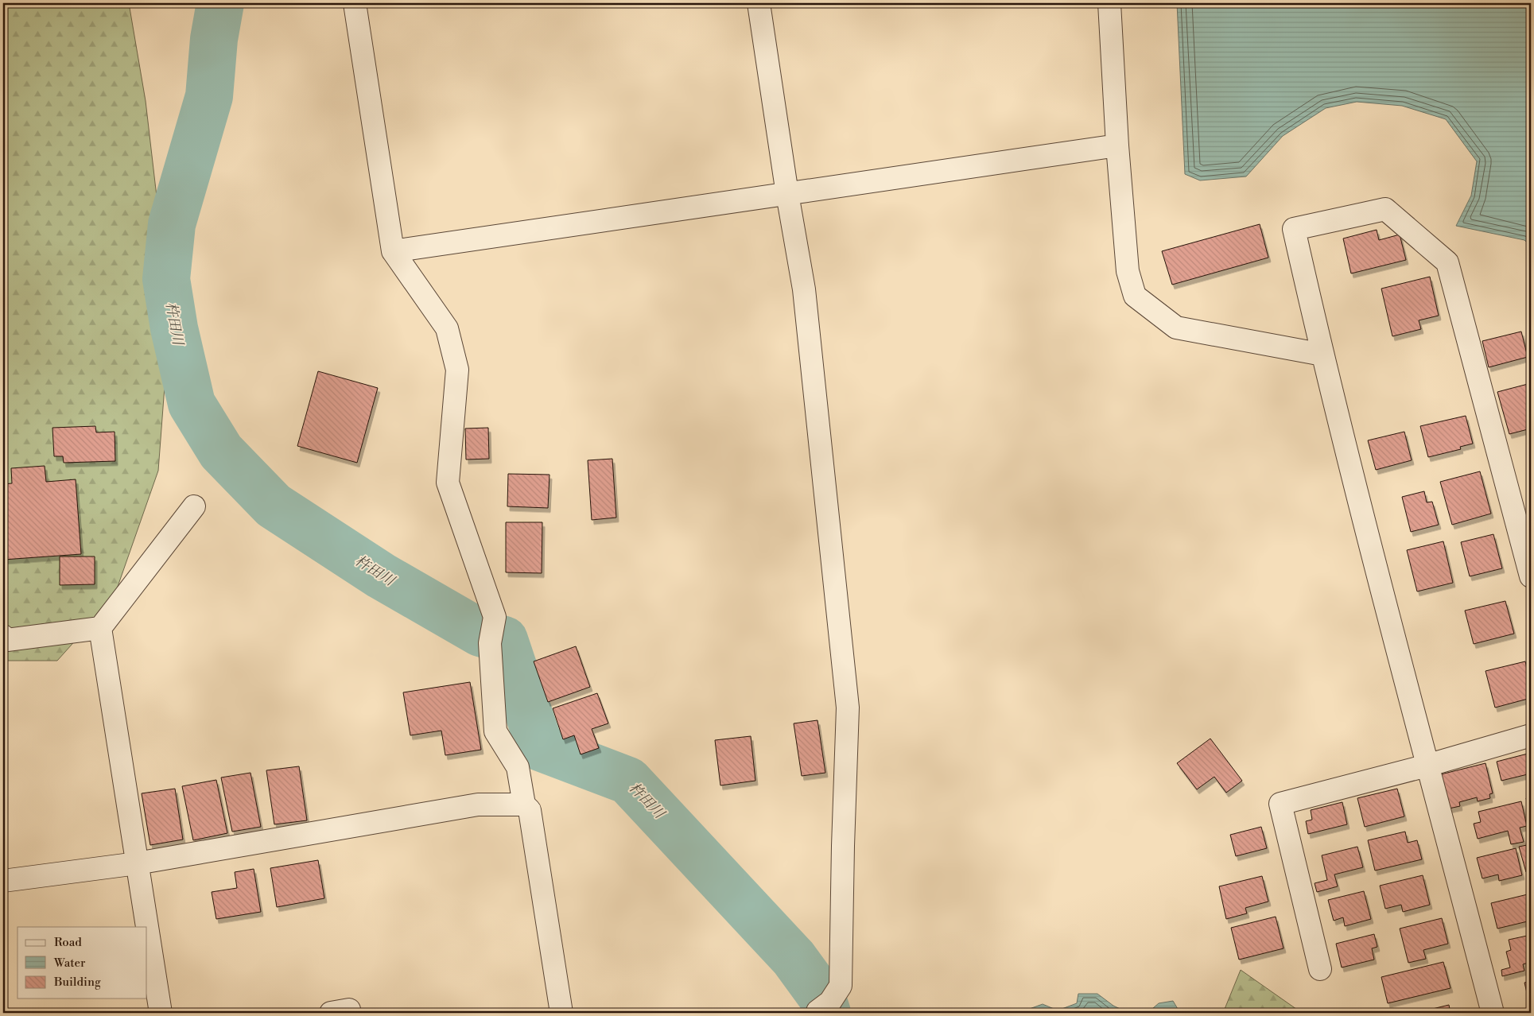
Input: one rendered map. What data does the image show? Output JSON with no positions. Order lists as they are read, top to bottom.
{
  "water": ["杵田川"],
  "legend": ["Road", "Water", "Building"]
}
